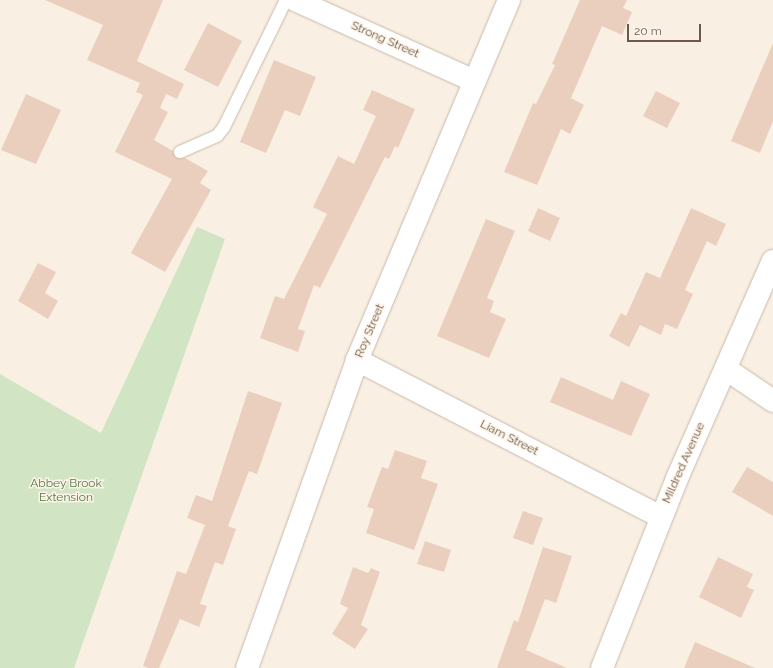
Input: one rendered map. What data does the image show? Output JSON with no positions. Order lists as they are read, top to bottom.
{
  "streets": {
    "street": [
      "Strong Street",
      "Roy Street",
      "Liam Street",
      "Mildred Avenue"
    ]
  },
  "crossings": [
    ["Strong Street", "Roy Street"],
    ["Roy Street", "Liam Street"],
    ["Liam Street", "Mildred Avenue"]
  ],
  "parks": ["Abbey Brook Extension"],
  "scale_bar": "20 m"
}
